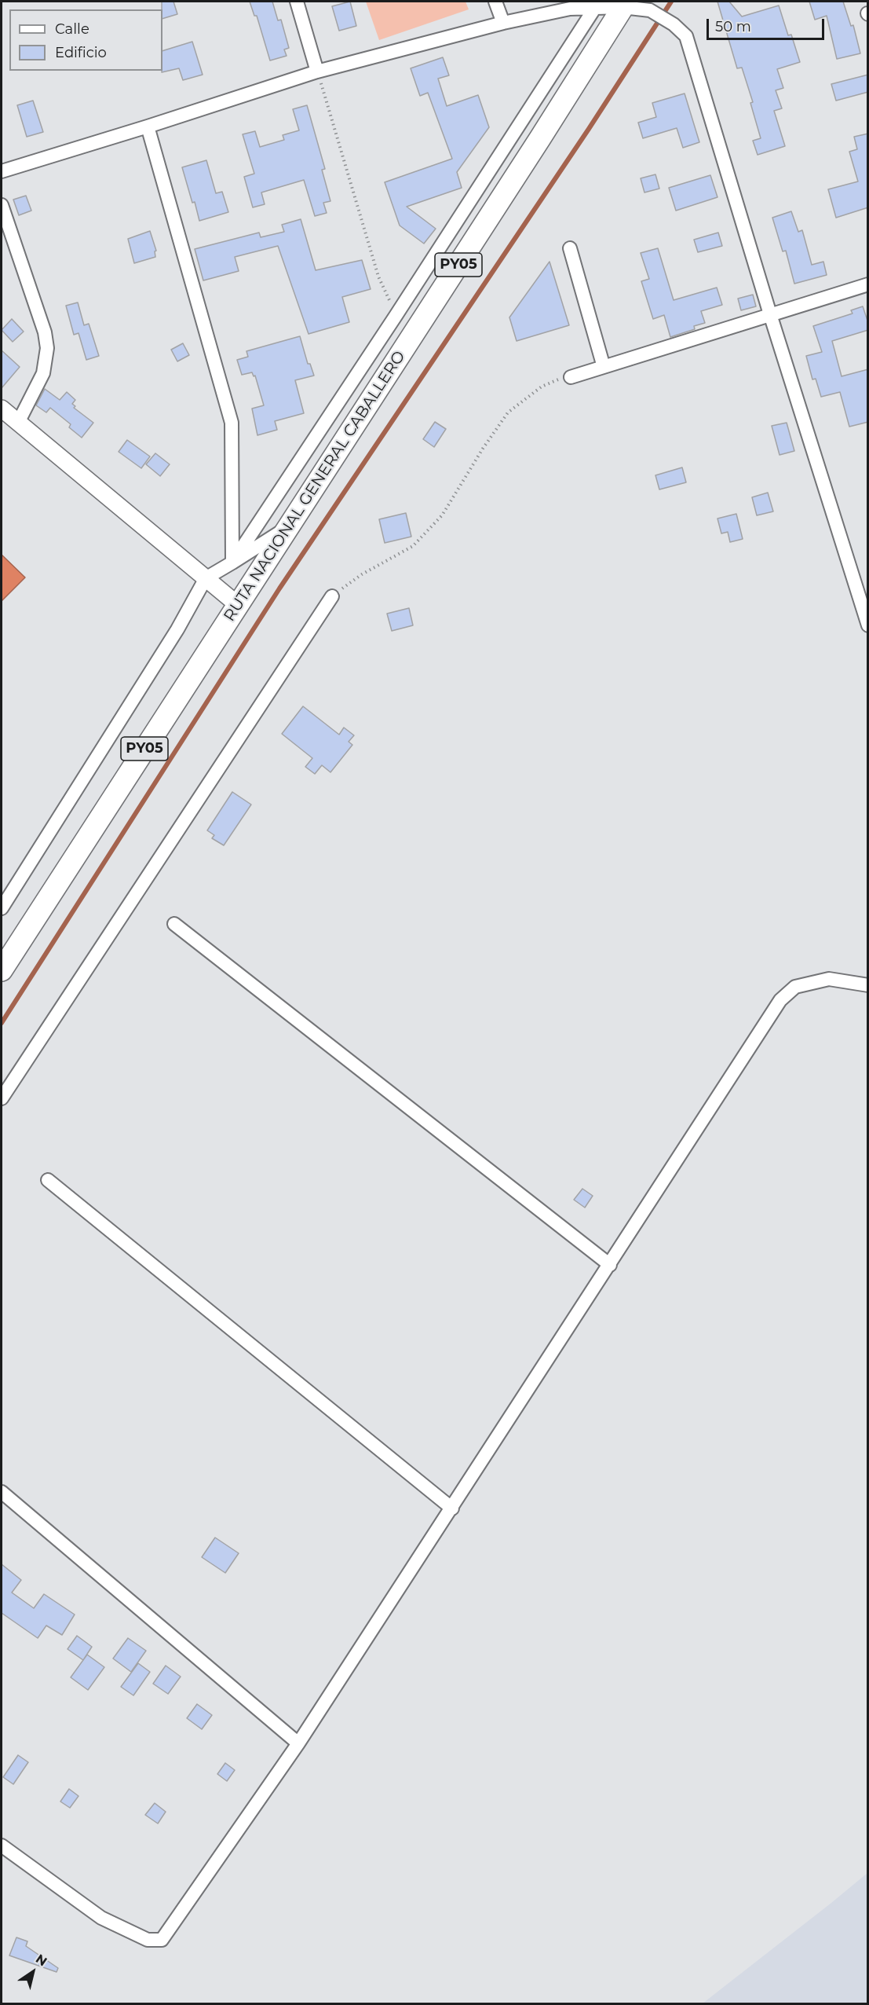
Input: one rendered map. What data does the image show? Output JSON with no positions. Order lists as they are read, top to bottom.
{
  "streets": {
    "highway": ["PY05", "RUTA NACIONAL GENERAL CABALLERO"]
  },
  "legend": ["Calle", "Edificio"],
  "scale_bar": "50 m",
  "north": "top right"
}
